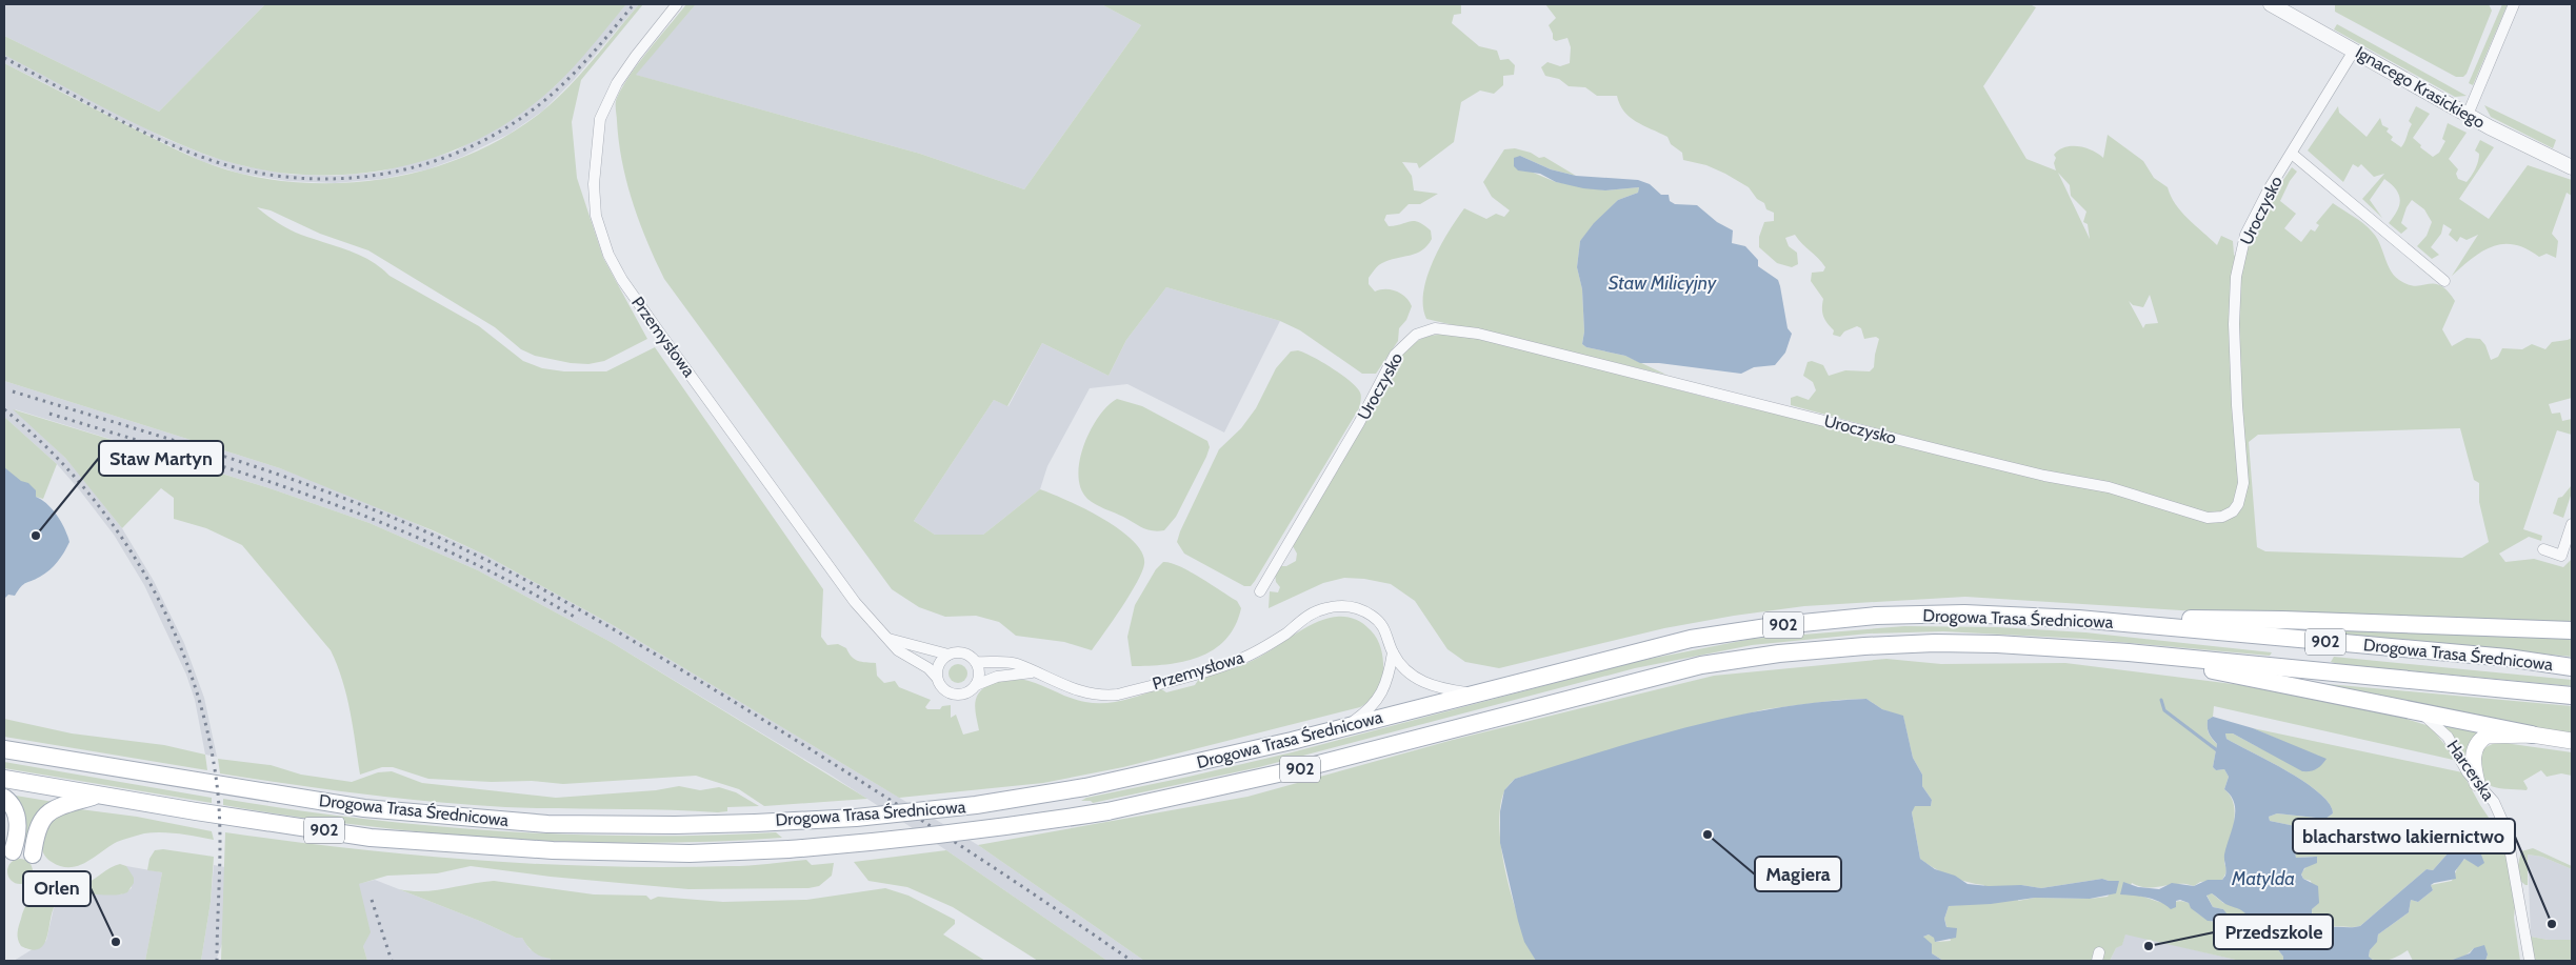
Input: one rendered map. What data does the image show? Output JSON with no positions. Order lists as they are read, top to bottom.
{
  "streets": {
    "main road": ["Drogowa Trasa Średnicowa", "902"],
    "street": [
      "Ignacego Krasickiego",
      "Uroczysko",
      "Przemysłowa",
      "Harcerska"
    ]
  },
  "crossings": [
    ["Ignacego Krasickiego", "Uroczysko"],
    ["Przemysłowa", "Drogowa Trasa Średnicowa"]
  ],
  "water": ["Staw Milicyjny", "Matylda"],
  "places": [
    "Staw Martyn",
    "Magiera",
    "blacharstwo lakiernictwo",
    "Orlen",
    "Przedszkole"
  ]
}
